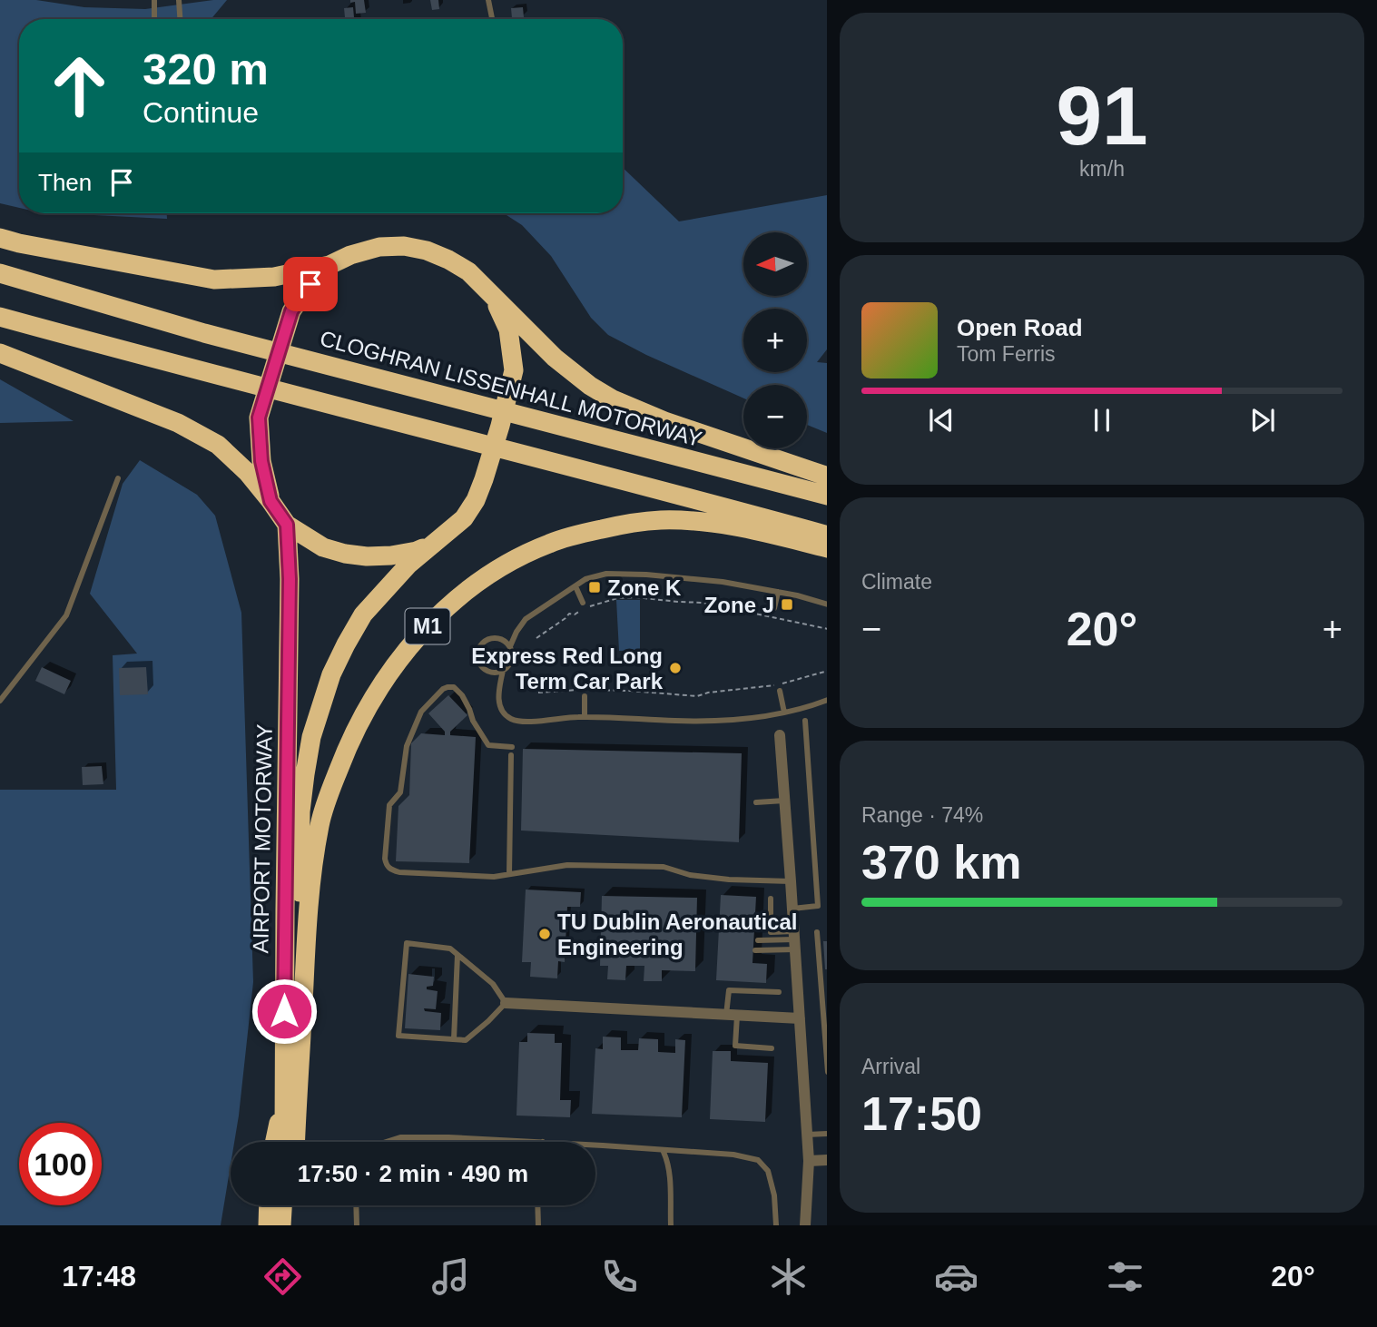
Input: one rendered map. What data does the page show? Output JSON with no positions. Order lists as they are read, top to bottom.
{
  "streets": {
    "highway": ["CLOGHRAN LISSENHALL MOTORWAY", "M1", "AIRPORT MOTORWAY"]
  },
  "crossings": [
    ["M1", "AIRPORT MOTORWAY"]
  ],
  "places": {
    "transit": ["Zone K", "Zone J"],
    "other": ["Express Red Long Term Car Park", "TU Dublin Aeronautical Engineering"]
  },
  "north": "left",
  "page": {
    "tile": [
      ["91", "km/h"],
      "Climate",
      ["Range · 74%", "370 km"],
      ["Arrival", "17:50"]
    ],
    "turn": ["320 m", "Continue"],
    "then": "Then",
    "map_buttons": ["+", "−"],
    "song": ["Open Road", "Tom Ferris"],
    "heat": ["−", "20°", "+"],
    "limit": "100",
    "trip": "17:50 · 2 min · 490 m",
    "tabs": ["17:48", "20°"]
  }
}
